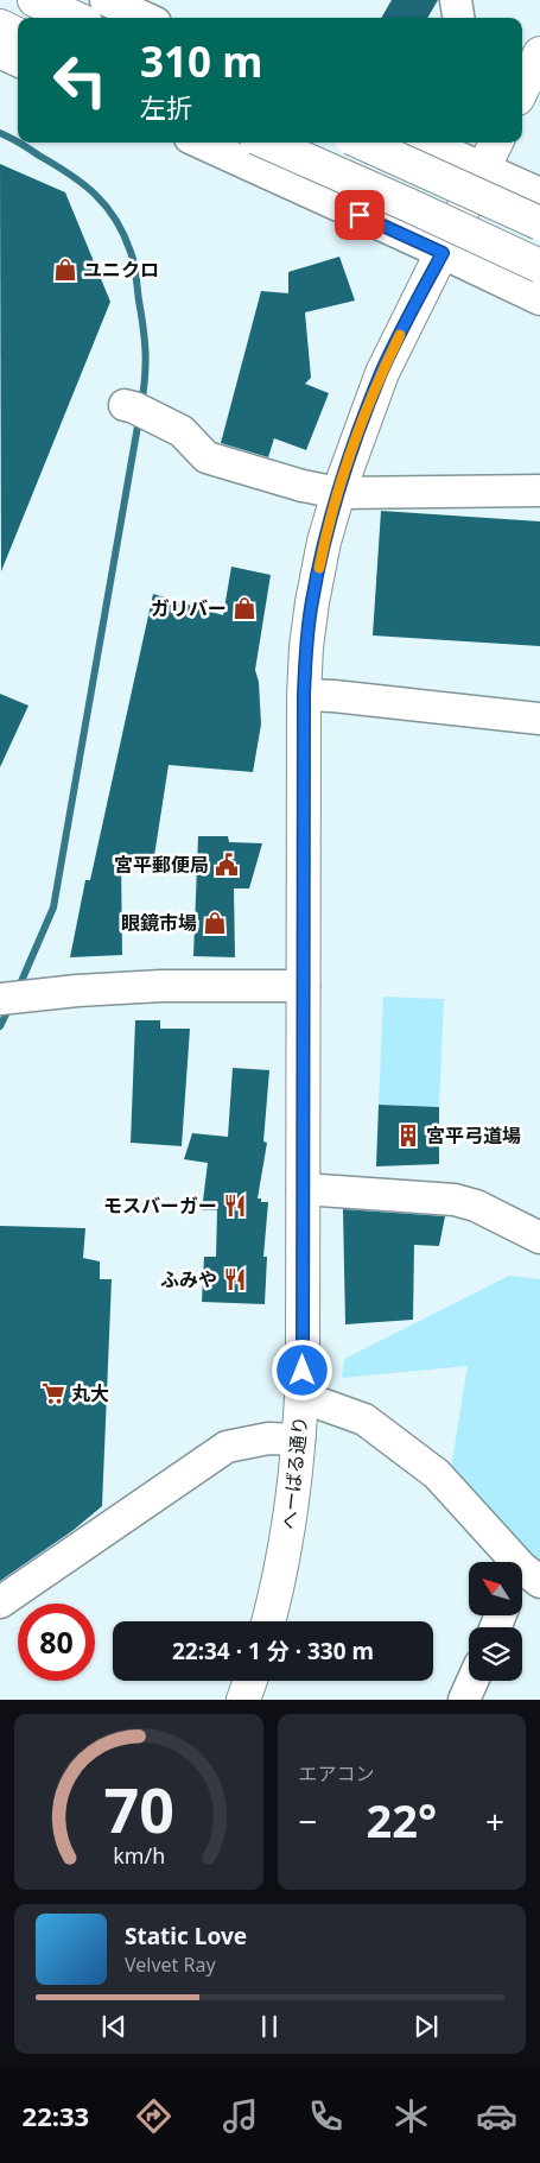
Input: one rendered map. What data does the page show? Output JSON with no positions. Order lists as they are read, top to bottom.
{
  "streets": {
    "highway": ["へーばる通り"]
  },
  "places": {
    "shop": ["ユニクロ", "ガリバー", "眼鏡市場"],
    "public building": ["宮平郵便局"],
    "building": ["宮平弓道場"],
    "restaurant": ["モスバーガー", "ふみや"],
    "supermarket": ["丸大"]
  },
  "north": "top left",
  "page": {
    "turn": ["310 m", "左折"],
    "limit": "80",
    "trip": "22:34 · 1 分 · 330 m",
    "tile": "エアコン",
    "heat": ["−", "22°", "+"],
    "song": ["Static Love", "Velvet Ray"],
    "tabs": "22:33",
    "gauge": ["70", "km/h"]
  }
}
